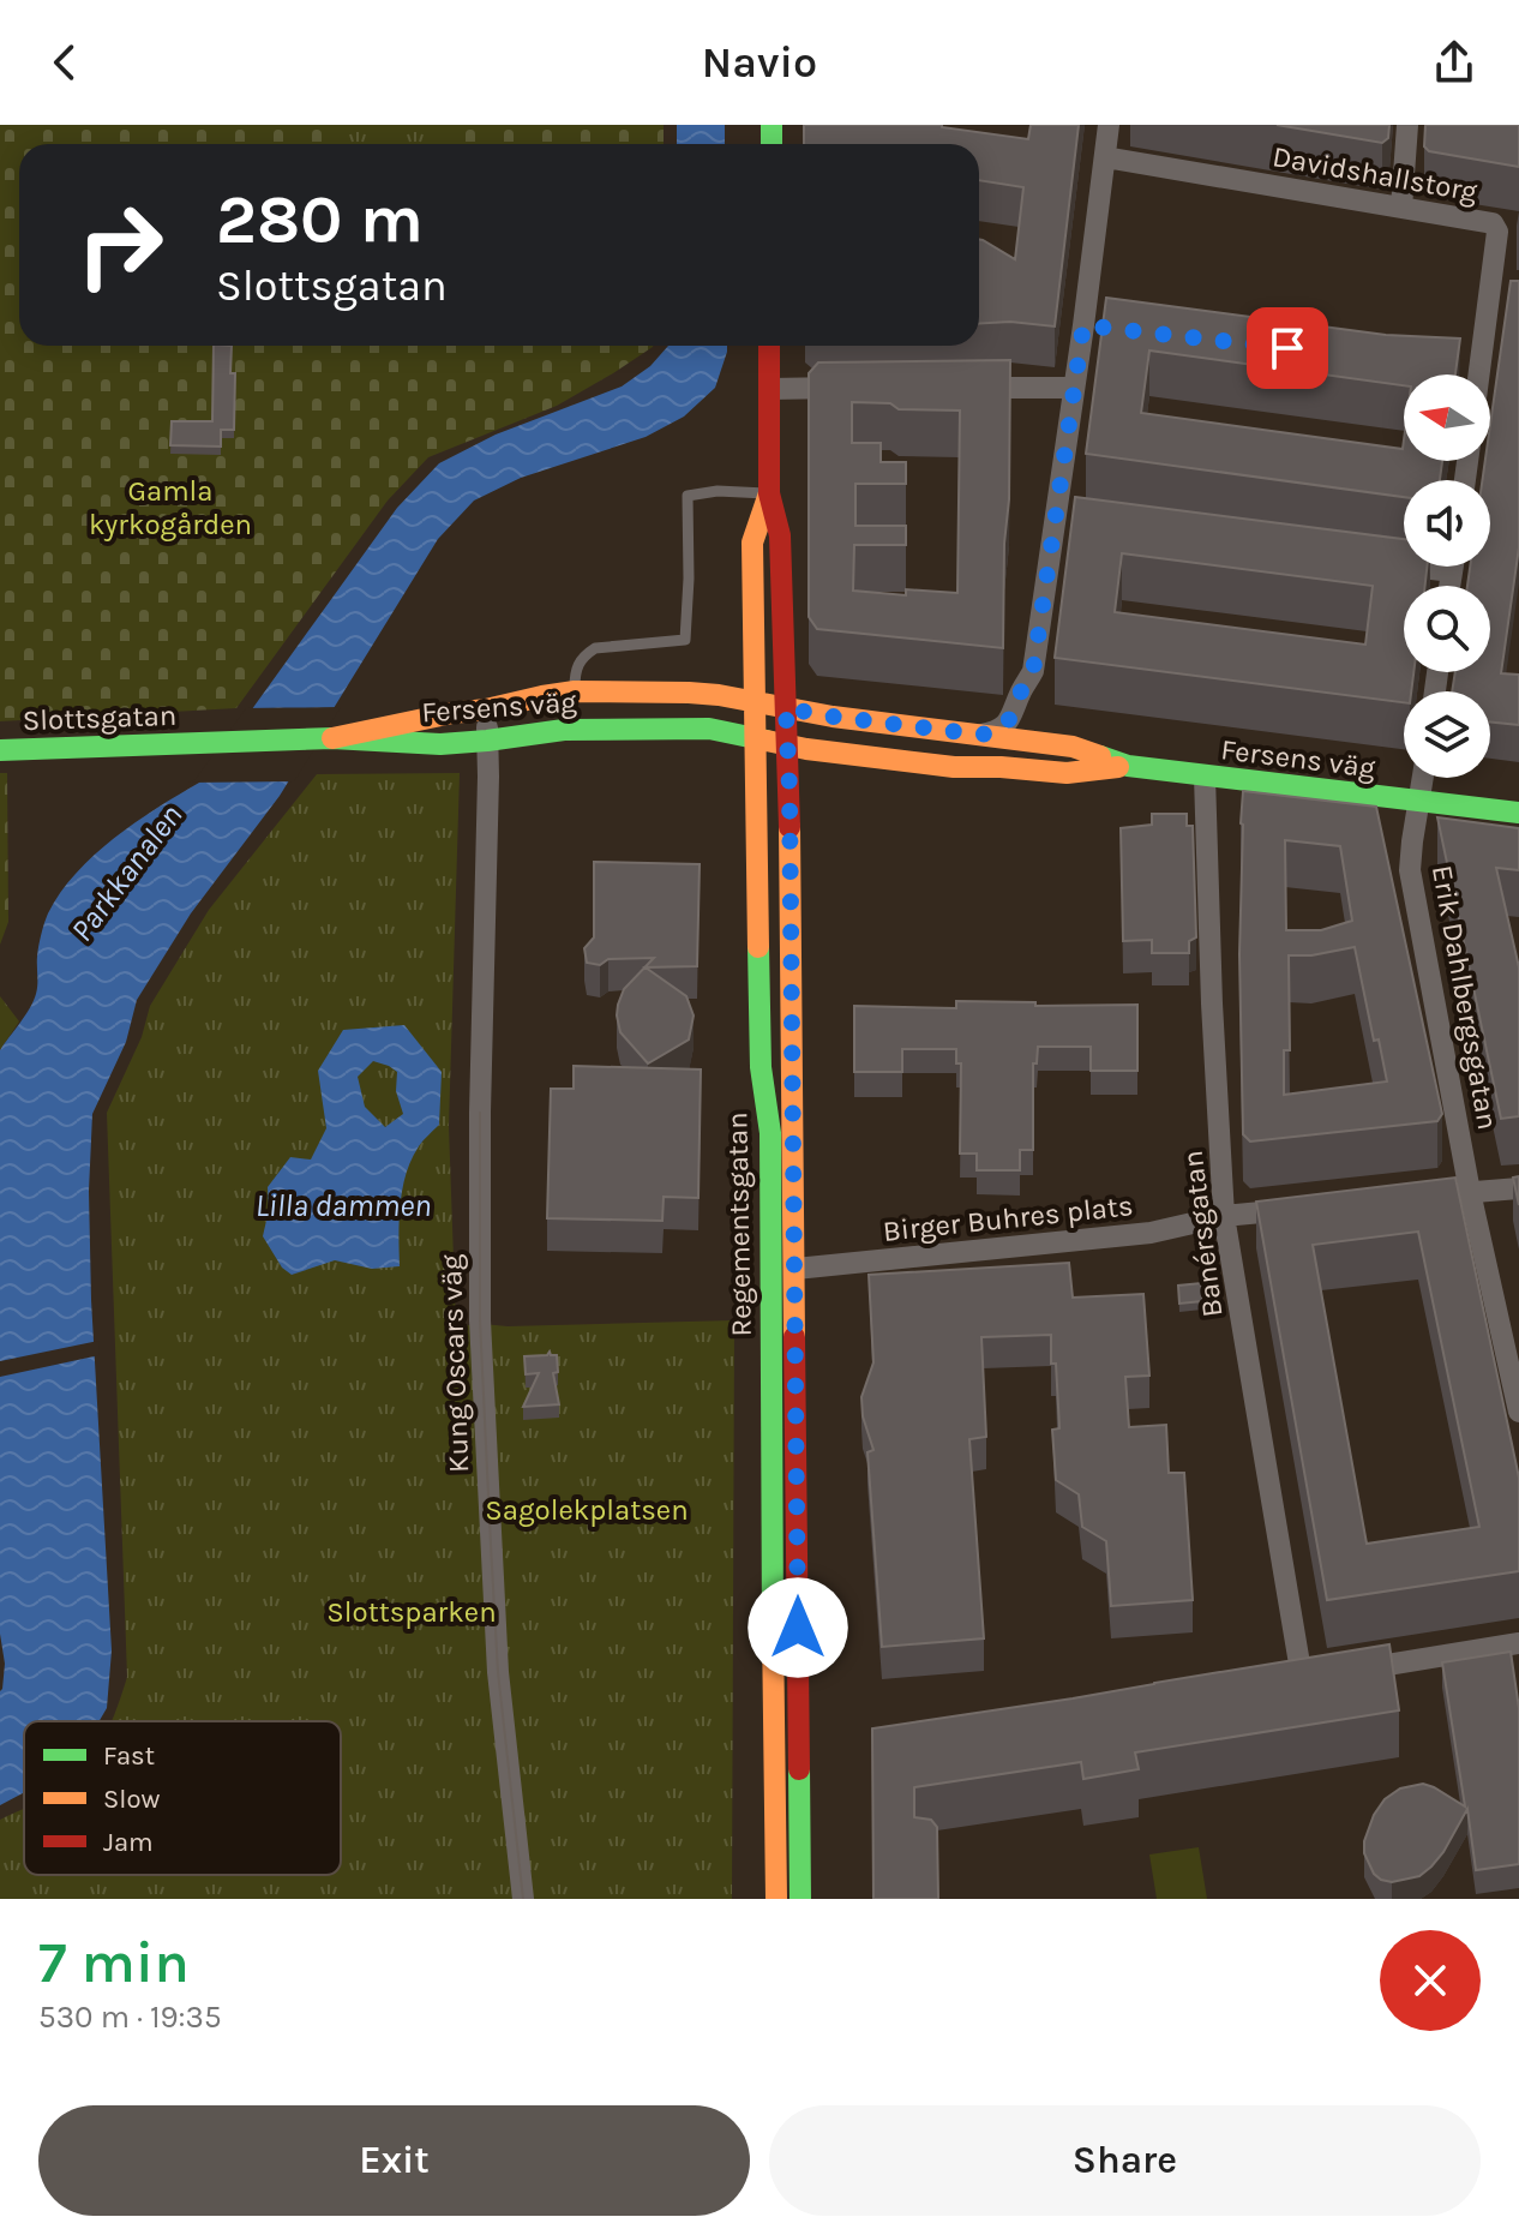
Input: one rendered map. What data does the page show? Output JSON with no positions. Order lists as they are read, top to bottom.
{
  "streets": {
    "main road": ["Fersens väg", "Slottsgatan", "Regementsgatan"],
    "street": [
      "Davidshallstorg",
      "Erik Dahlbergsgatan",
      "Birger Buhres plats",
      "Banérsgatan",
      "Kung Oscars väg"
    ]
  },
  "crossings": [
    ["Fersens väg", "Slottsgatan"],
    ["Fersens väg", "Erik Dahlbergsgatan"],
    ["Fersens väg", "Regementsgatan"],
    ["Fersens väg", "Banérsgatan"],
    ["Fersens väg", "Kung Oscars väg"],
    ["Birger Buhres plats", "Regementsgatan"],
    ["Birger Buhres plats", "Banérsgatan"]
  ],
  "water": ["Parkkanalen", "Lilla dammen"],
  "parks": ["Gamla kyrkogården", "Sagolekplatsen", "Slottsparken"],
  "legend": ["Fast", "Slow", "Jam"],
  "north": "left",
  "page": {
    "header": "Navio",
    "turn": ["280 m", "Slottsgatan"],
    "heading": ["7 min", "530 m · 19:35"],
    "buttons": ["Exit", "Share"]
  }
}
